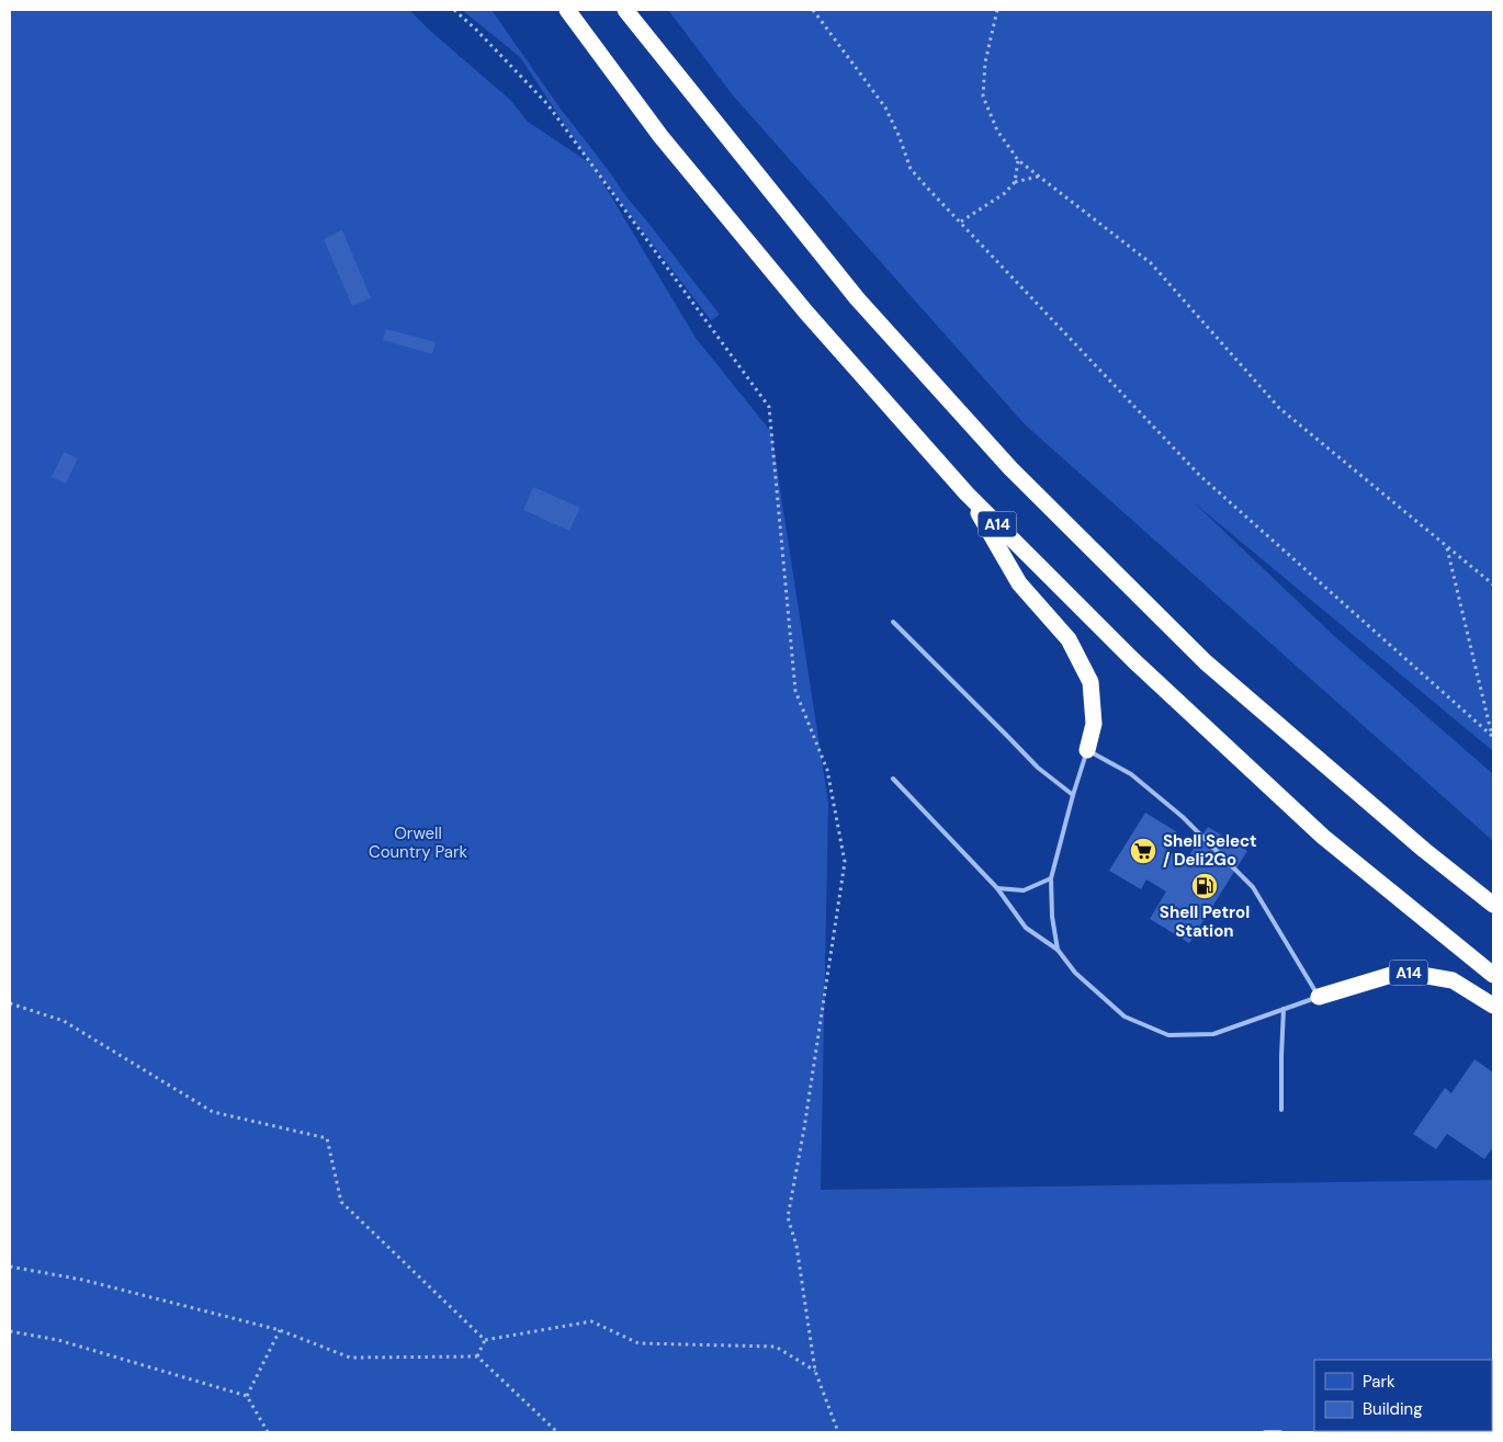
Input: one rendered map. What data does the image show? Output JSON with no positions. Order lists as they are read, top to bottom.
{
  "streets": {
    "highway": ["A14"]
  },
  "parks": ["Orwell Country Park"],
  "places": {
    "supermarket": ["Shell Select / Deli2Go"],
    "fuel station": ["Shell Petrol Station"]
  },
  "legend": ["Park", "Building"]
}
